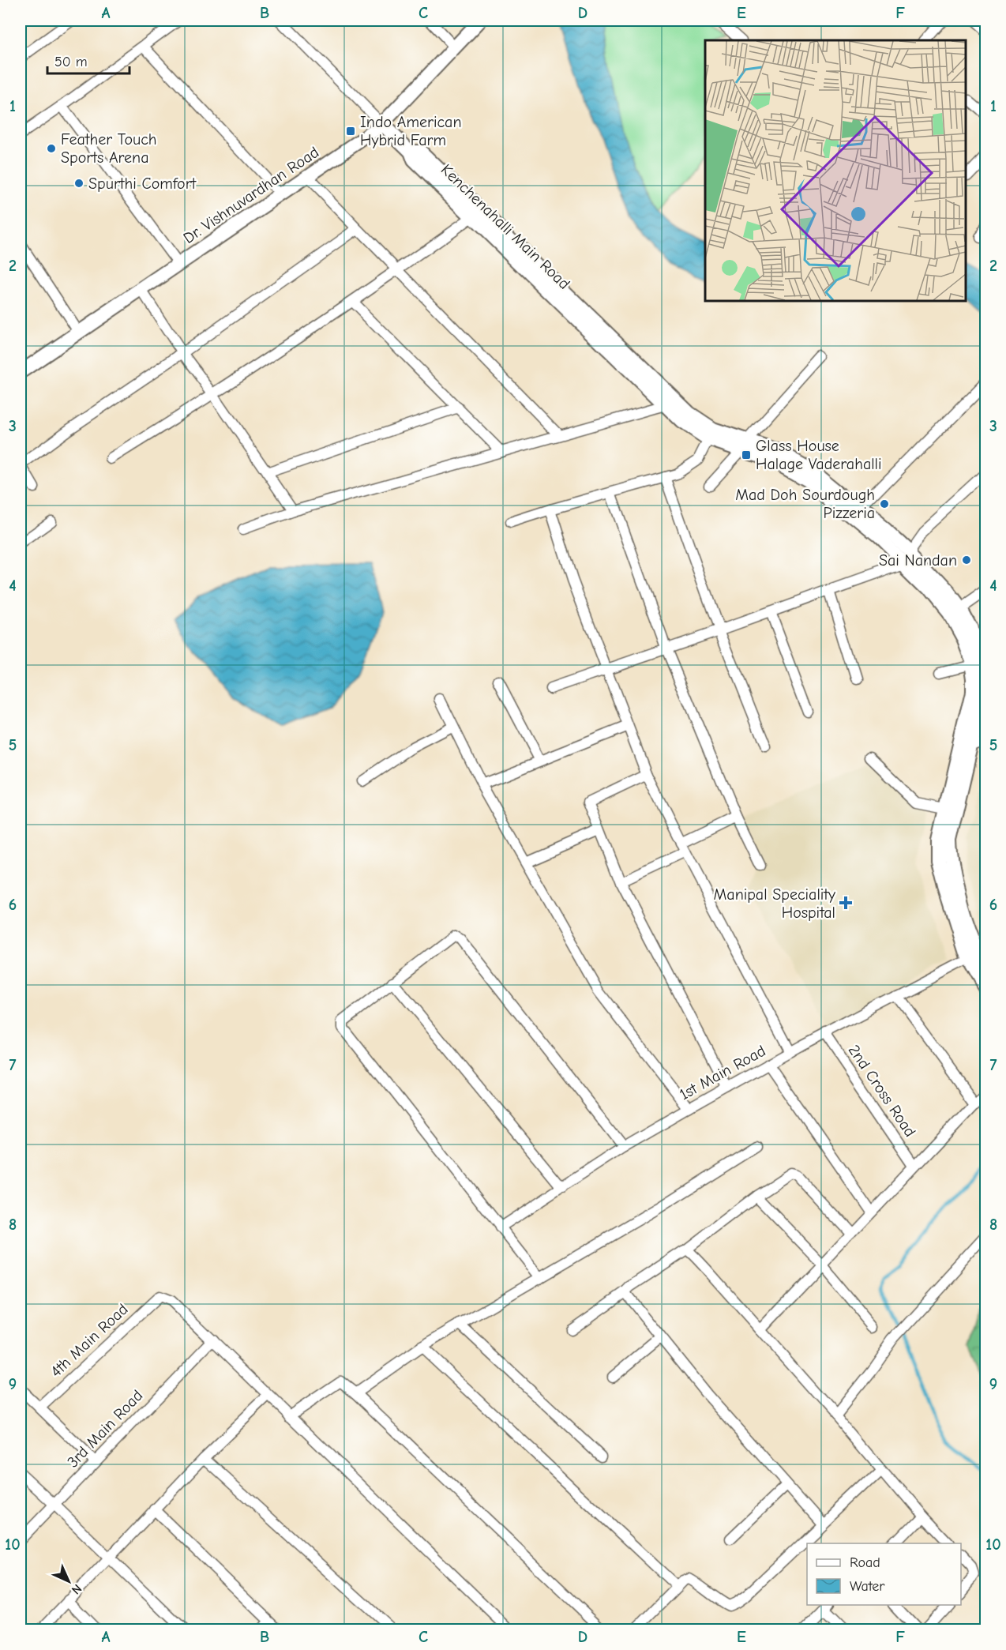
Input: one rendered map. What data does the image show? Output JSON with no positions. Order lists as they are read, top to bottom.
{
  "streets": {
    "main road": ["Dr. Vishnuvardhan Road", "Kenchenahalli Main Road"],
    "street": [
      "1st Main Road",
      "2nd Cross Road",
      "4th Main Road",
      "3rd Main Road"
    ]
  },
  "crossings": [
    ["Kenchenahalli Main Road", "1st Main Road"],
    ["1st Main Road", "2nd Cross Road"],
    ["4th Main Road", "3rd Main Road"]
  ],
  "places": {
    "transit": ["Indo American Hybrid Farm", "Glass House Halage Vaderahalli"],
    "other": [
      "Feather Touch Sports Arena",
      "Spurthi Comfort",
      "Mad Doh Sourdough Pizzeria",
      "Sai Nandan"
    ],
    "health": ["Manipal Speciality Hospital"]
  },
  "legend": ["Road", "Water"],
  "scale_bar": "50 m",
  "north": "bottom right",
  "grid": {
    "columns": [
      "A",
      "B",
      "C",
      "D",
      "E",
      "F"
    ],
    "rows": [
      "1",
      "2",
      "3",
      "4",
      "5",
      "6",
      "7",
      "8",
      "9",
      "10"
    ]
  }
}
